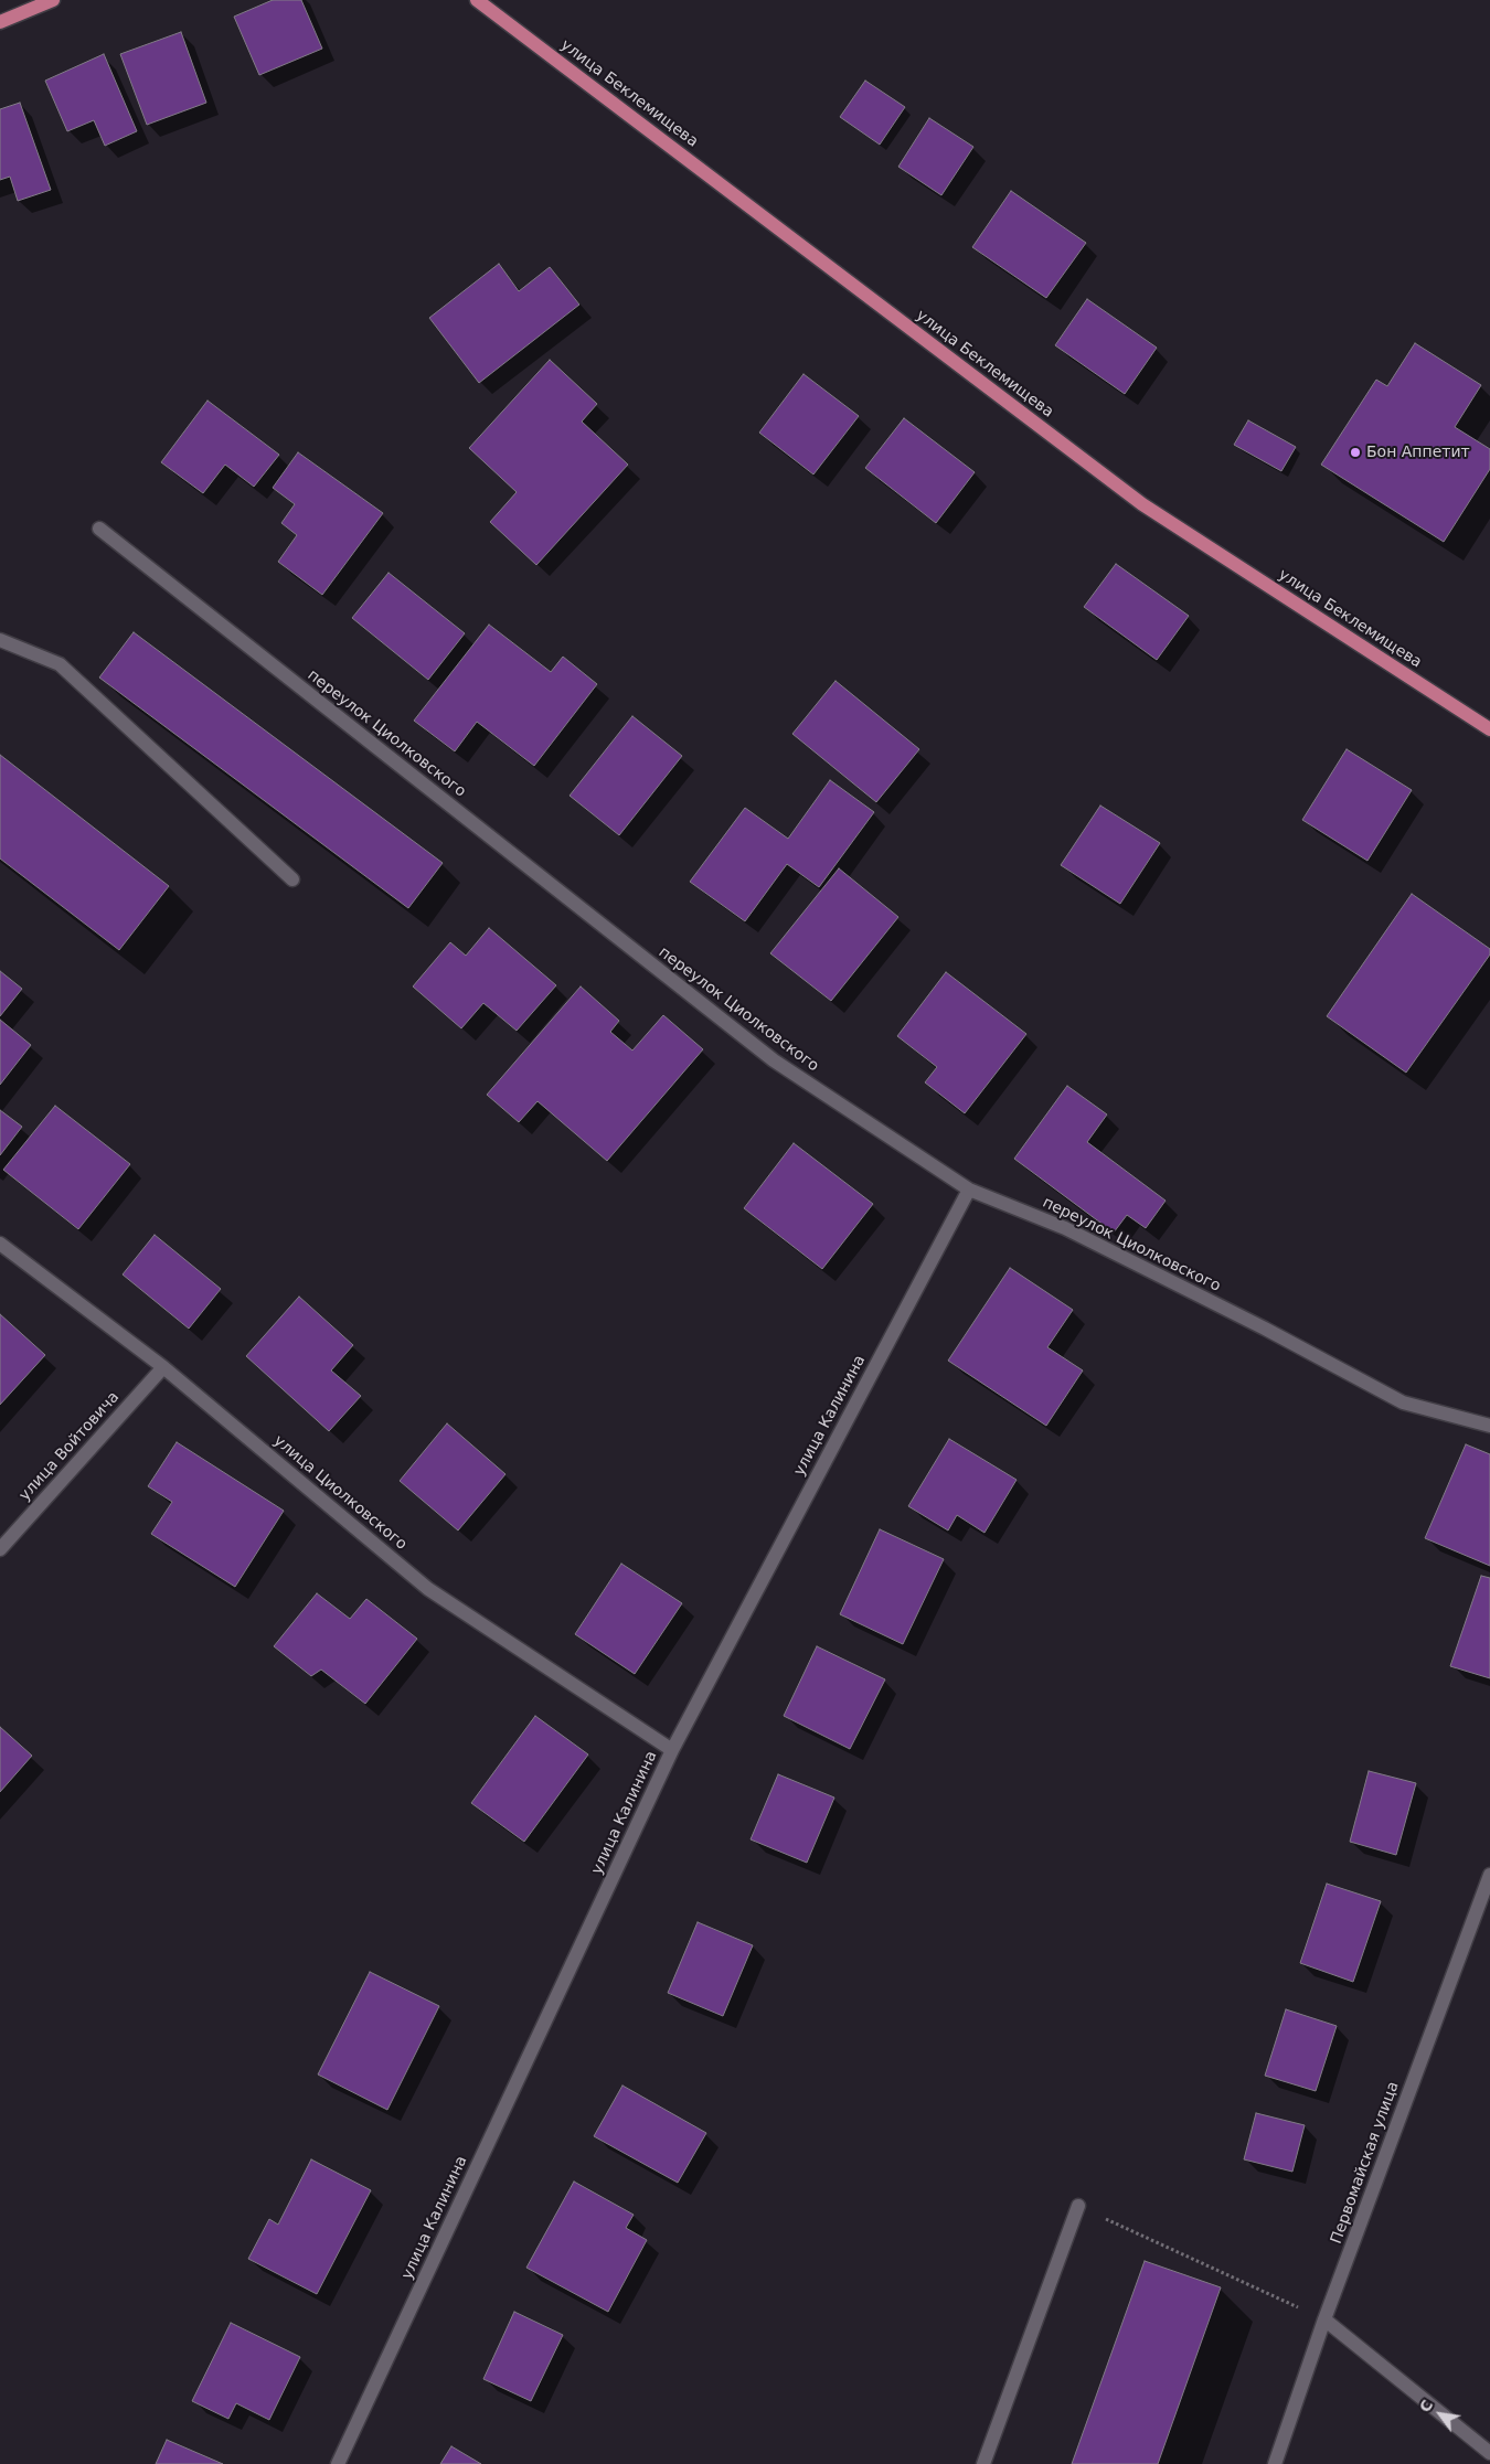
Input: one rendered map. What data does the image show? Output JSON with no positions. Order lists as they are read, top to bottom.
{
  "streets": {
    "main road": ["улица Беклемищева"],
    "street": [
      "переулок Циолковского",
      "улица Калинина",
      "улица Войтовича",
      "улица Циолковского",
      "Первомайская улица"
    ]
  },
  "crossings": [
    ["переулок Циолковского", "улица Калинина"],
    ["улица Калинина", "улица Циолковского"],
    ["улица Войтовича", "улица Циолковского"]
  ],
  "places": ["Бон Аппетит"],
  "north": "top left"
}
